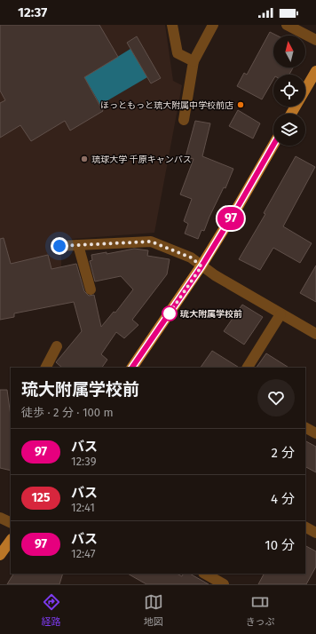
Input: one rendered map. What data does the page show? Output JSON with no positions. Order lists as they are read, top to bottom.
{
  "places": ["ほっともっと琉大附属中学校前店", "琉球大学 千原キャンパス", "琉大附属学校前"],
  "lines": ["bus line 97"],
  "north": "top",
  "page": {
    "status": "12:37",
    "on_map": "97",
    "heading": ["琉大附属学校前", "徒歩 · 2 分 · 100 m"],
    "list": [
      {
        "mark": "97",
        "name": "バス",
        "note": "12:39",
        "value": "2 分"
      },
      {
        "mark": "125",
        "name": "バス",
        "note": "12:41",
        "value": "4 分"
      },
      {
        "mark": "97",
        "name": "バス",
        "note": "12:47",
        "value": "10 分"
      }
    ],
    "tabs": ["経路", "地図", "きっぷ"]
  }
}
